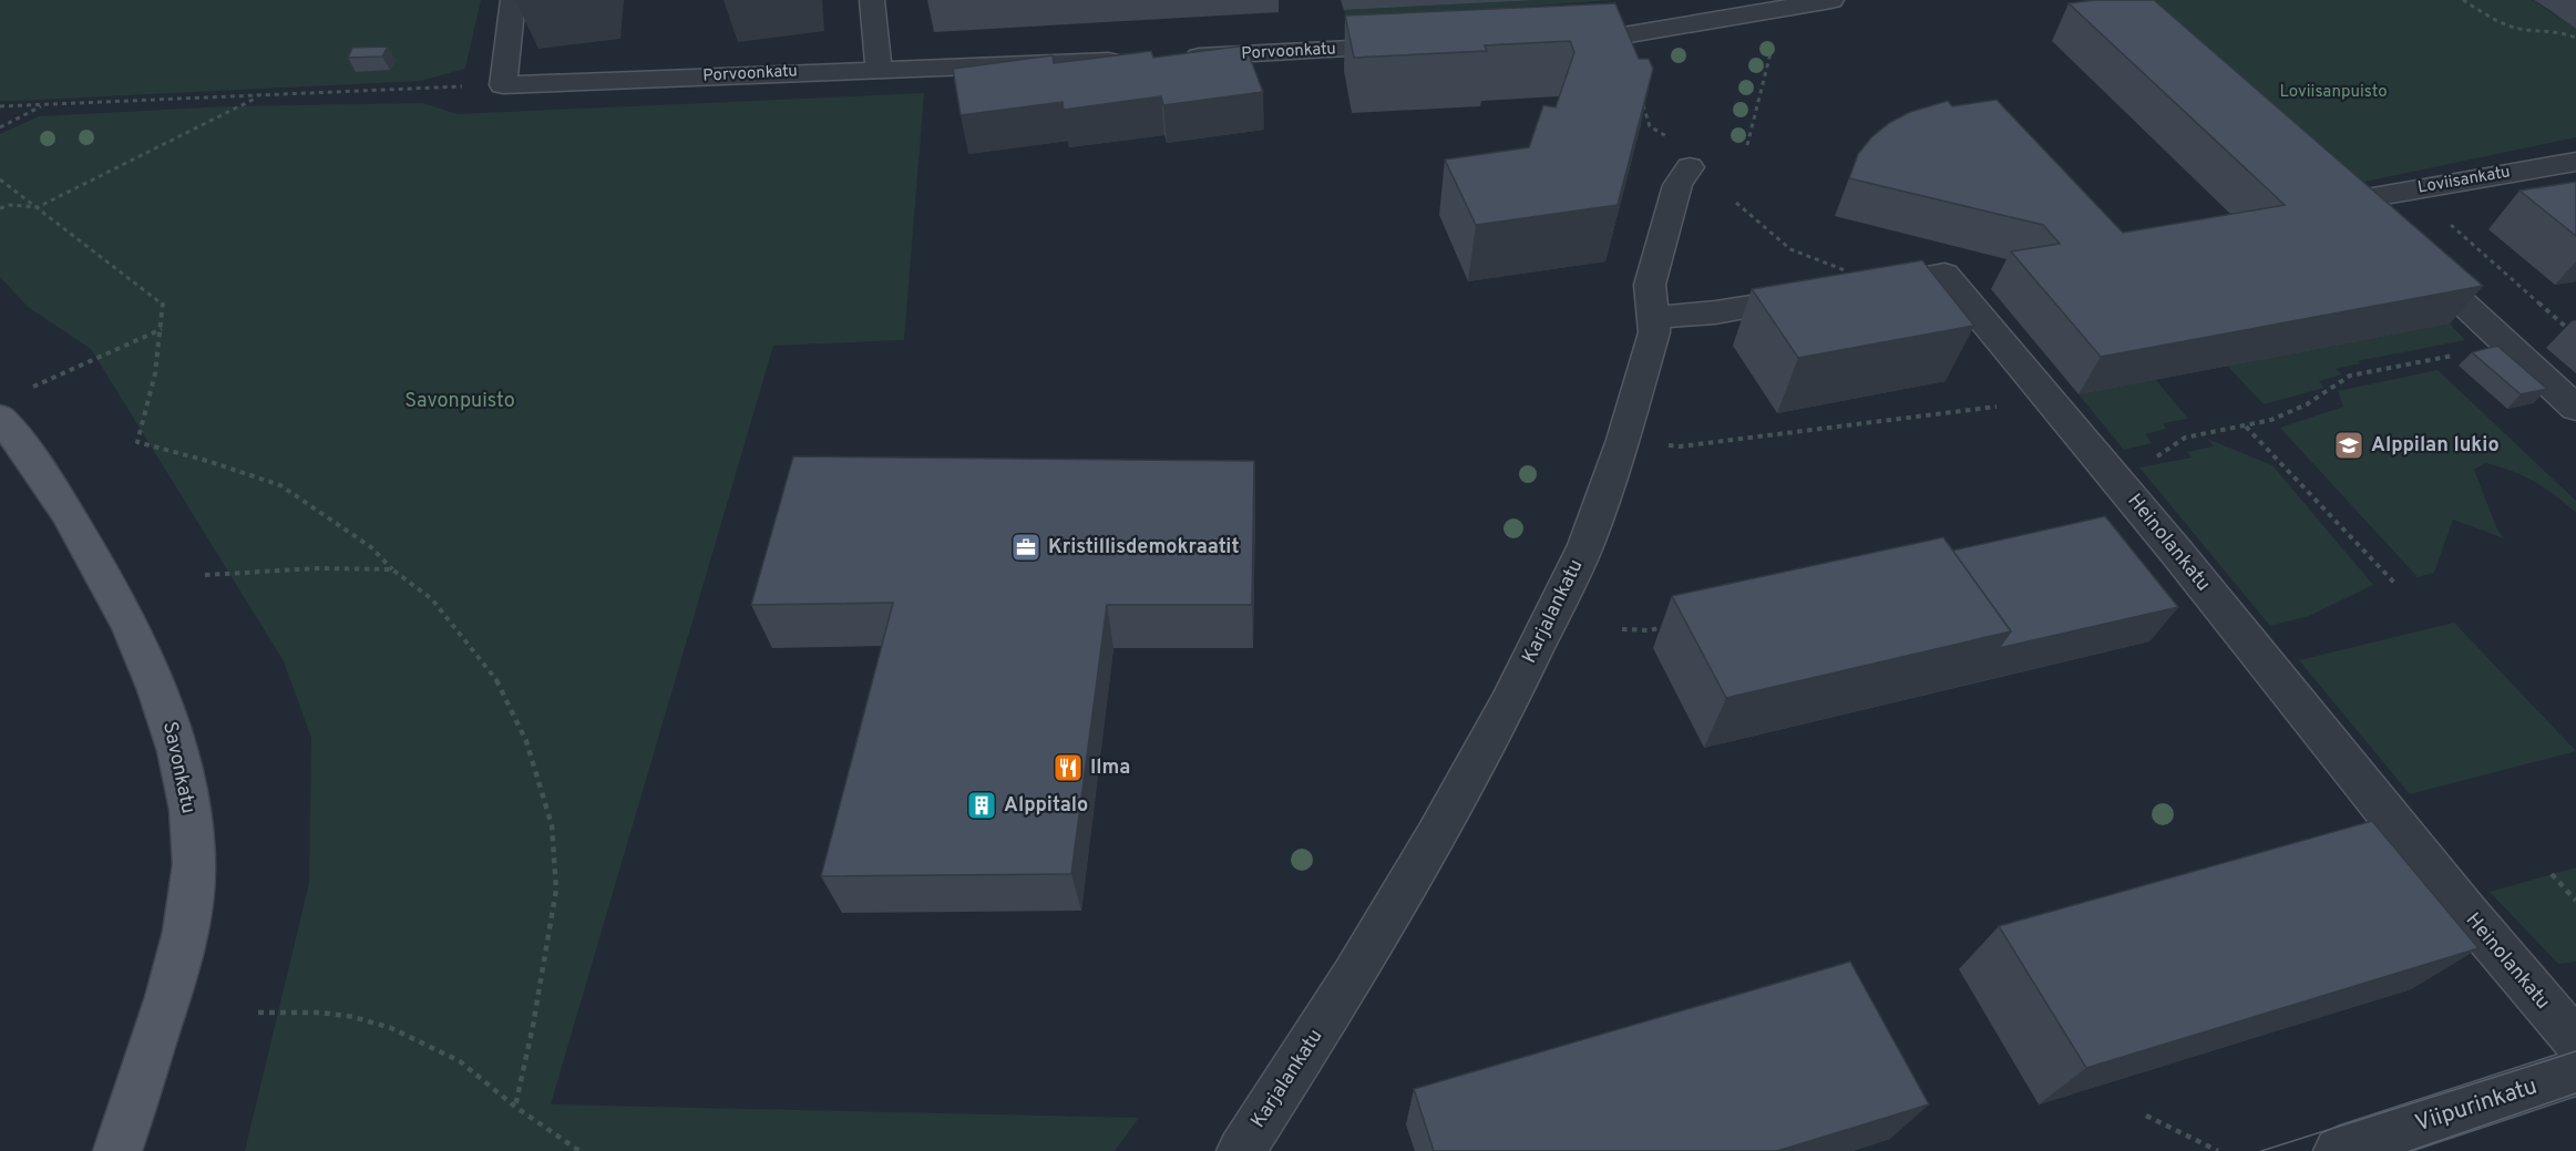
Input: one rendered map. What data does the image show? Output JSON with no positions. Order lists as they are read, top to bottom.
{
  "streets": {
    "main road": ["Savonkatu"],
    "street": [
      "Porvoonkatu",
      "Loviisankatu",
      "Heinolankatu",
      "Karjalankatu",
      "Viipurinkatu"
    ]
  },
  "parks": ["Loviisanpuisto", "Savonpuisto"],
  "places": {
    "school or university": ["Alppilan lukio"],
    "office": ["Kristillisdemokraatit"],
    "restaurant": ["Ilma"],
    "building": ["Alppitalo"]
  }
}
